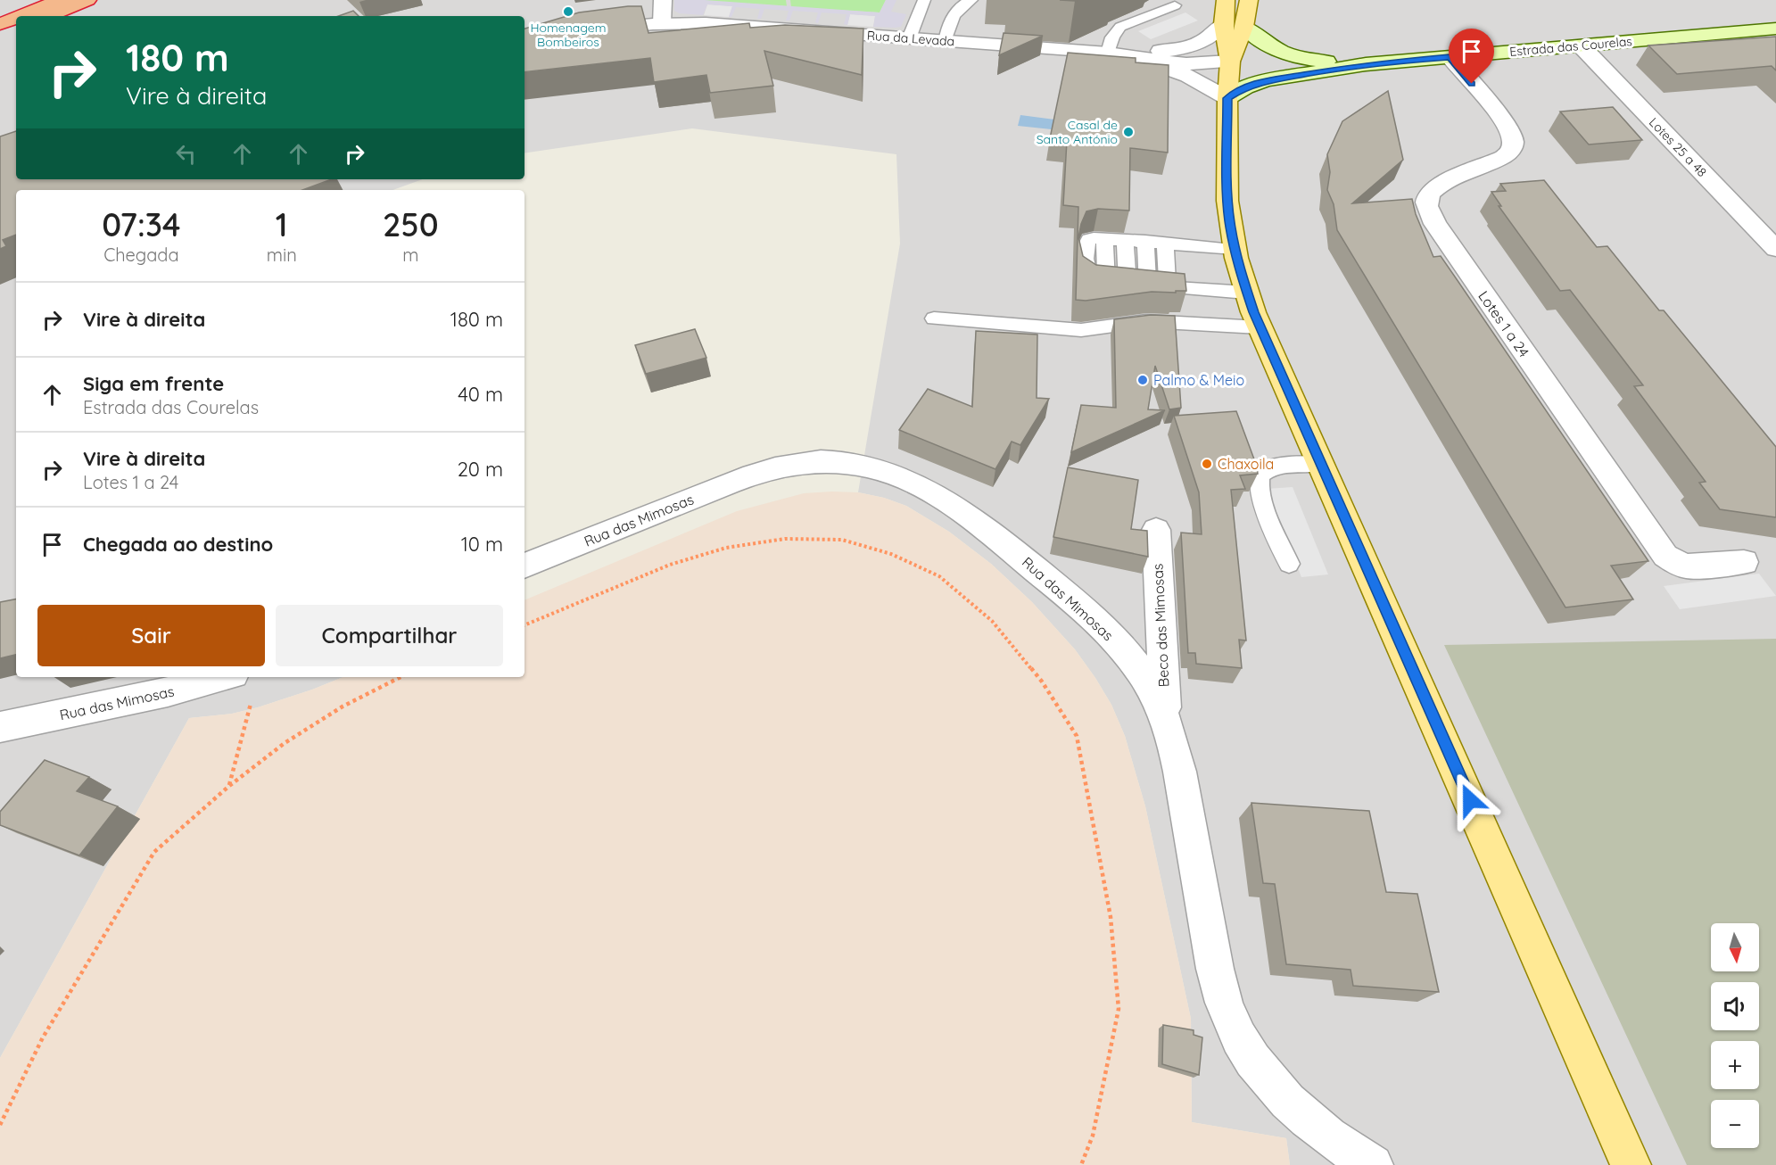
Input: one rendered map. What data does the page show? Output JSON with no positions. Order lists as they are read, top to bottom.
{
  "streets": {
    "main road": ["Estrada das Courelas"],
    "street": [
      "Rua da Levada",
      "Lotes 25 a 48",
      "Lotes 1 a 24",
      "Rua das Mimosas",
      "Beco das Mimosas"
    ]
  },
  "crossings": [
    ["Estrada das Courelas", "Lotes 25 a 48"],
    ["Estrada das Courelas", "Lotes 1 a 24"],
    ["Rua das Mimosas", "Beco das Mimosas"]
  ],
  "places": [
    "Homenagem Bombeiros",
    "Casal de Santo António",
    "Palmo & Meio",
    "Chaxoila"
  ],
  "north": "bottom",
  "page": {
    "turn": ["180 m", "Vire à direita"],
    "eta": [
      "07:34",
      "Chegada",
      "1",
      "min",
      "250",
      "m"
    ],
    "list": [
      {
        "name": "Vire à direita",
        "value": "180 m"
      },
      {
        "name": "Siga em frente",
        "note": "Estrada das Courelas",
        "value": "40 m"
      },
      {
        "name": "Vire à direita",
        "note": "Lotes 1 a 24",
        "value": "20 m"
      },
      {
        "name": "Chegada ao destino",
        "value": "10 m"
      }
    ],
    "buttons": ["Sair", "Compartilhar"],
    "map_buttons": ["+", "−"]
  }
}
